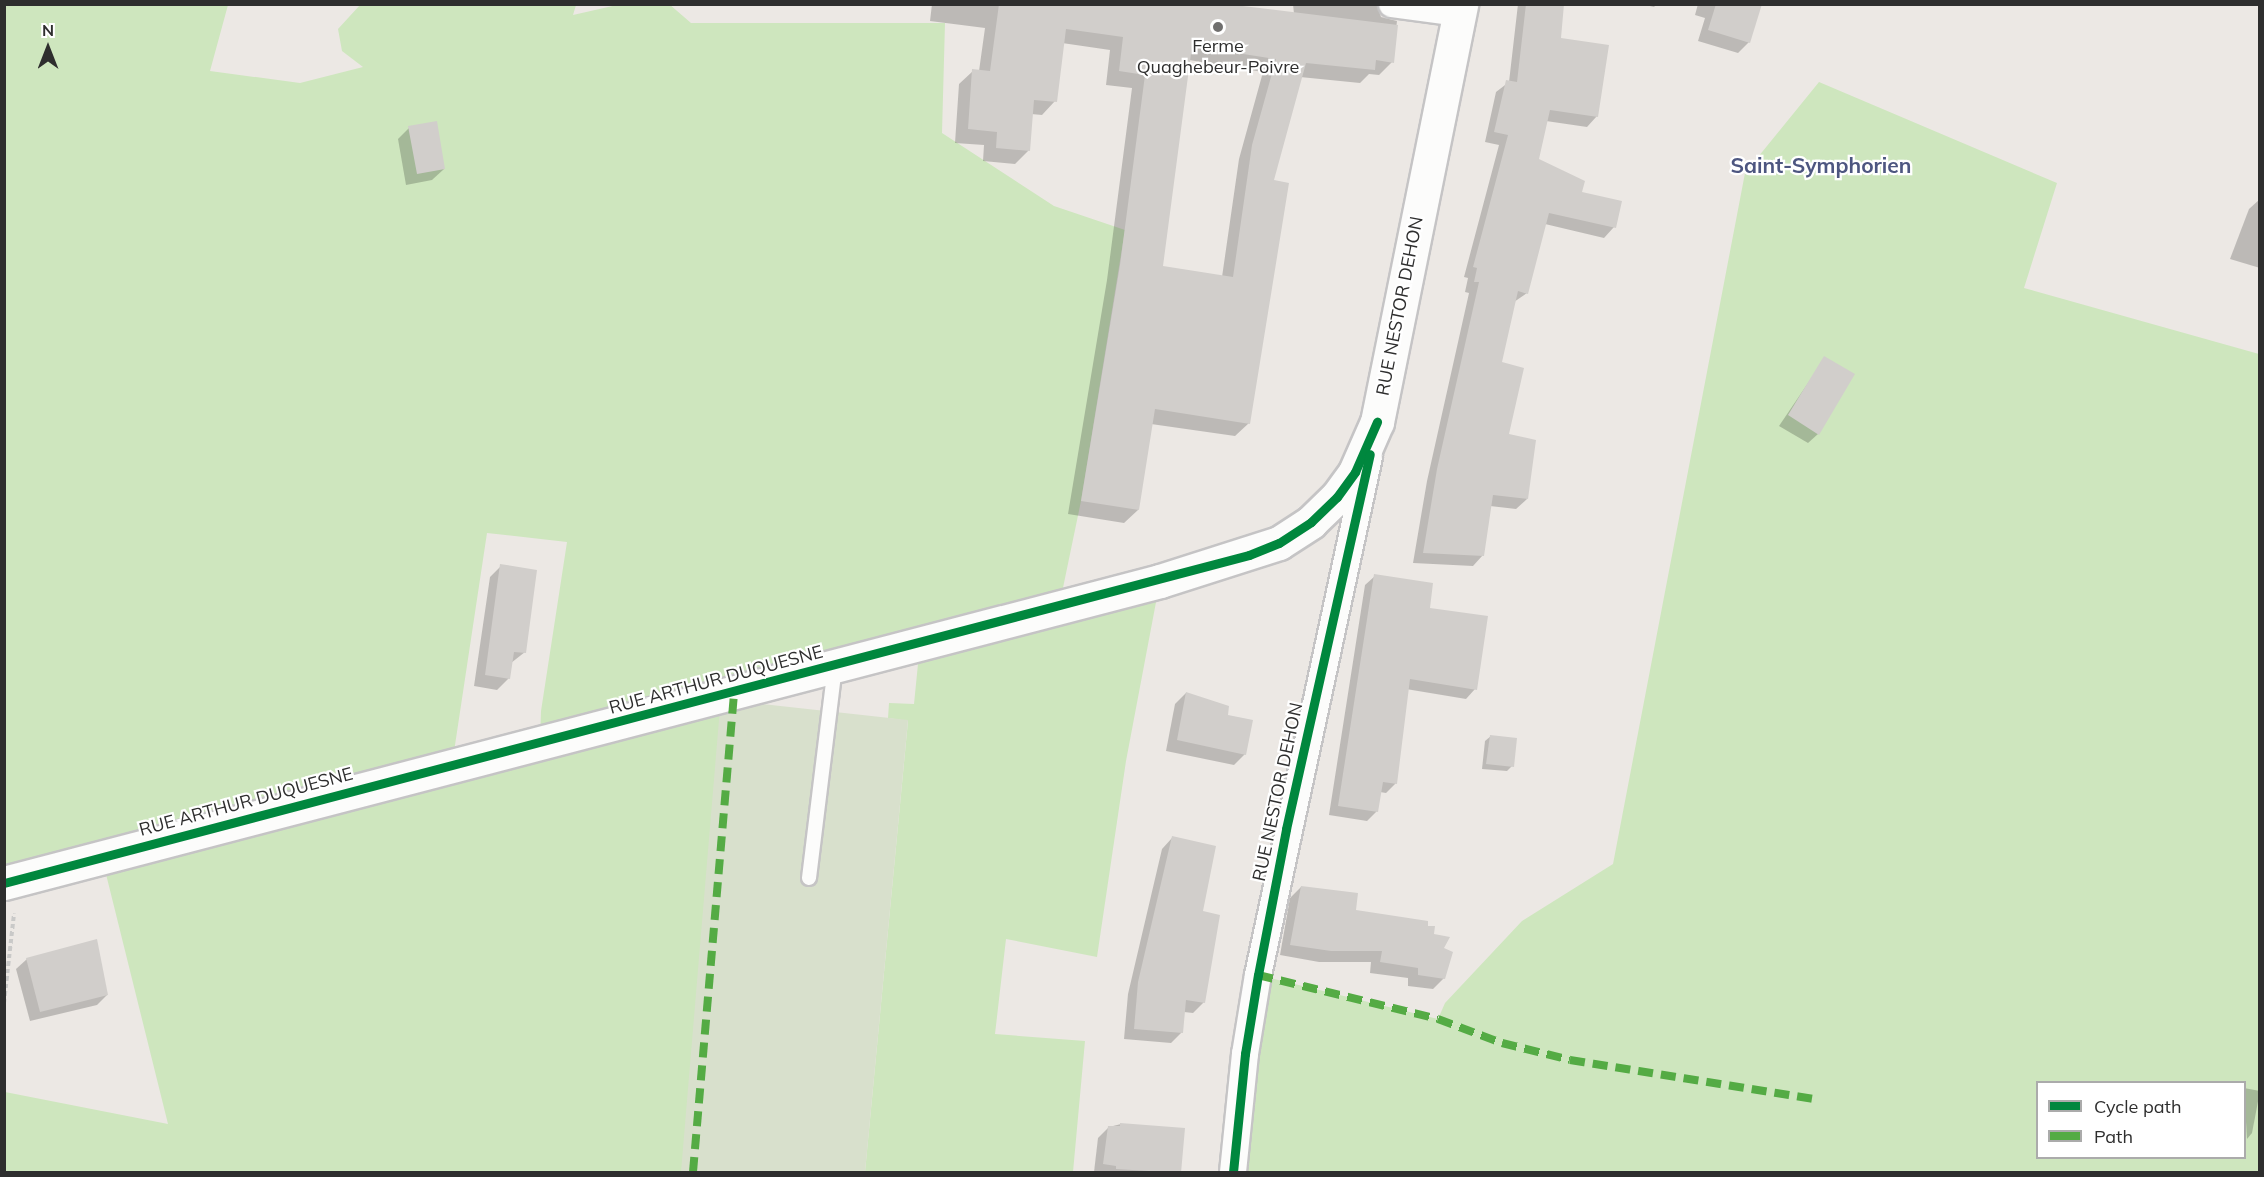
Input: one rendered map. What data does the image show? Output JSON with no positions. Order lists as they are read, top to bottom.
{
  "streets": {
    "main road": ["RUE NESTOR DEHON", "RUE ARTHUR DUQUESNE"]
  },
  "crossings": [
    ["RUE NESTOR DEHON", "RUE ARTHUR DUQUESNE"]
  ],
  "districts": ["Saint-Symphorien"],
  "places": ["Ferme Quaghebeur-Poivre"],
  "legend": ["Cycle path", "Path"],
  "north": "top"
}
